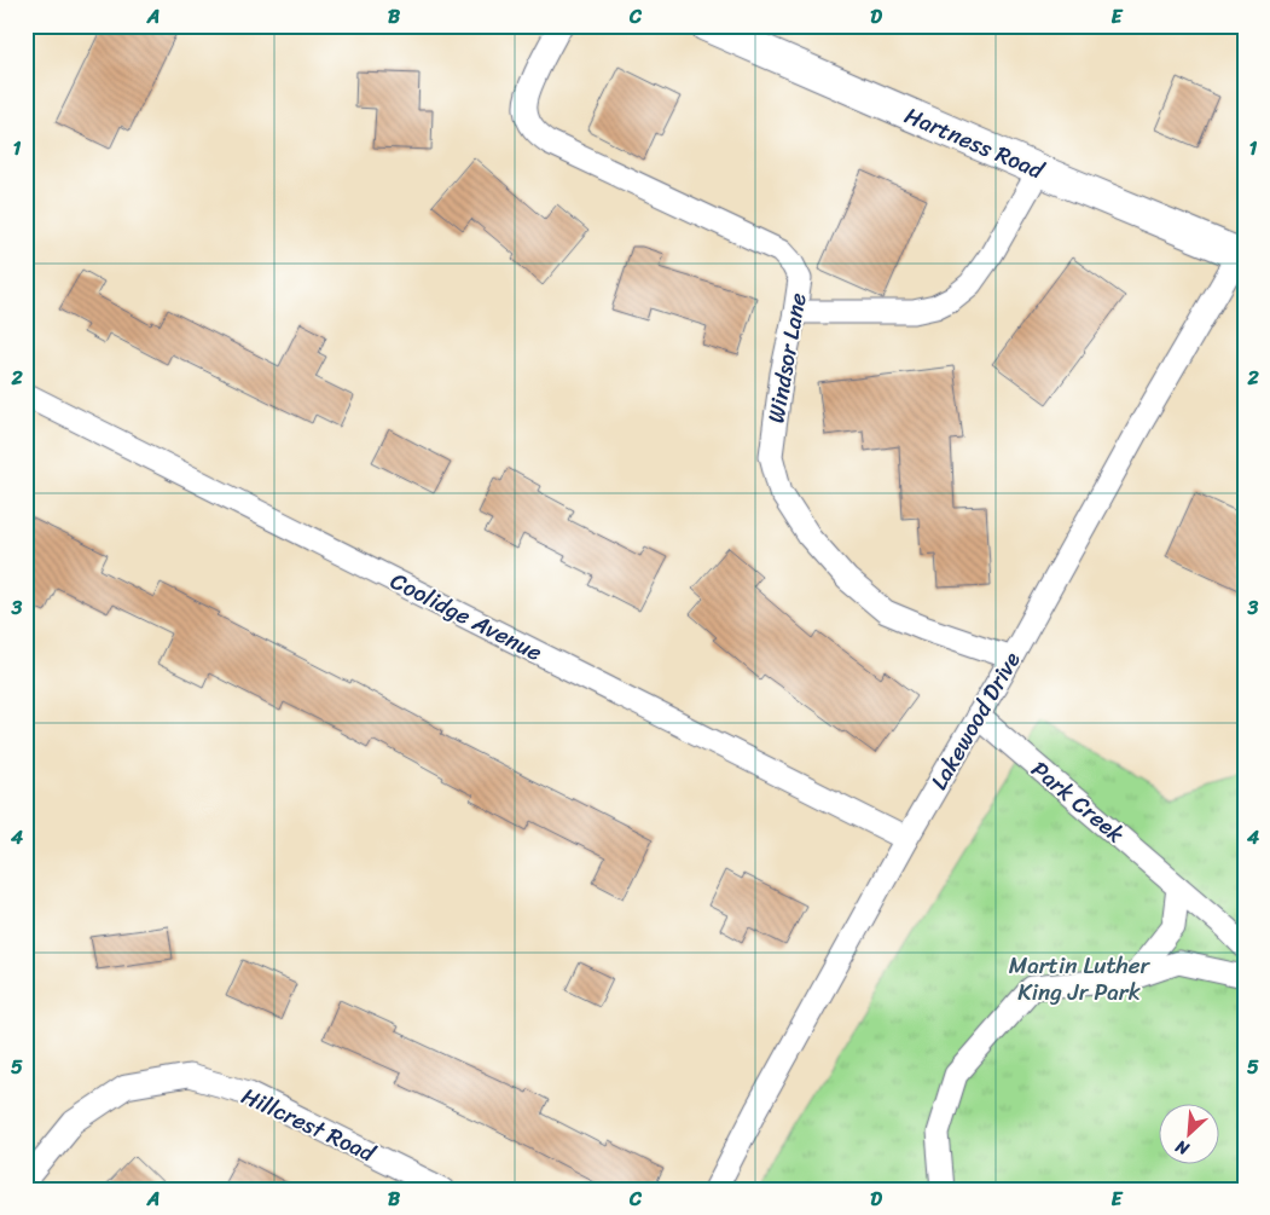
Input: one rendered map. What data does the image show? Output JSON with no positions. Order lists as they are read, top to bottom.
{
  "streets": {
    "main road": ["Hartness Road"],
    "street": [
      "Windsor Lane",
      "Coolidge Avenue",
      "Lakewood Drive",
      "Park Creek",
      "Hillcrest Road"
    ]
  },
  "crossings": [
    ["Hartness Road", "Lakewood Drive"],
    ["Windsor Lane", "Lakewood Drive"],
    ["Coolidge Avenue", "Lakewood Drive"],
    ["Lakewood Drive", "Park Creek"]
  ],
  "parks": ["Martin Luther King Jr Park"],
  "north": "bottom left",
  "grid": {
    "columns": [
      "A",
      "B",
      "C",
      "D",
      "E"
    ],
    "rows": [
      "1",
      "2",
      "3",
      "4",
      "5"
    ]
  }
}
